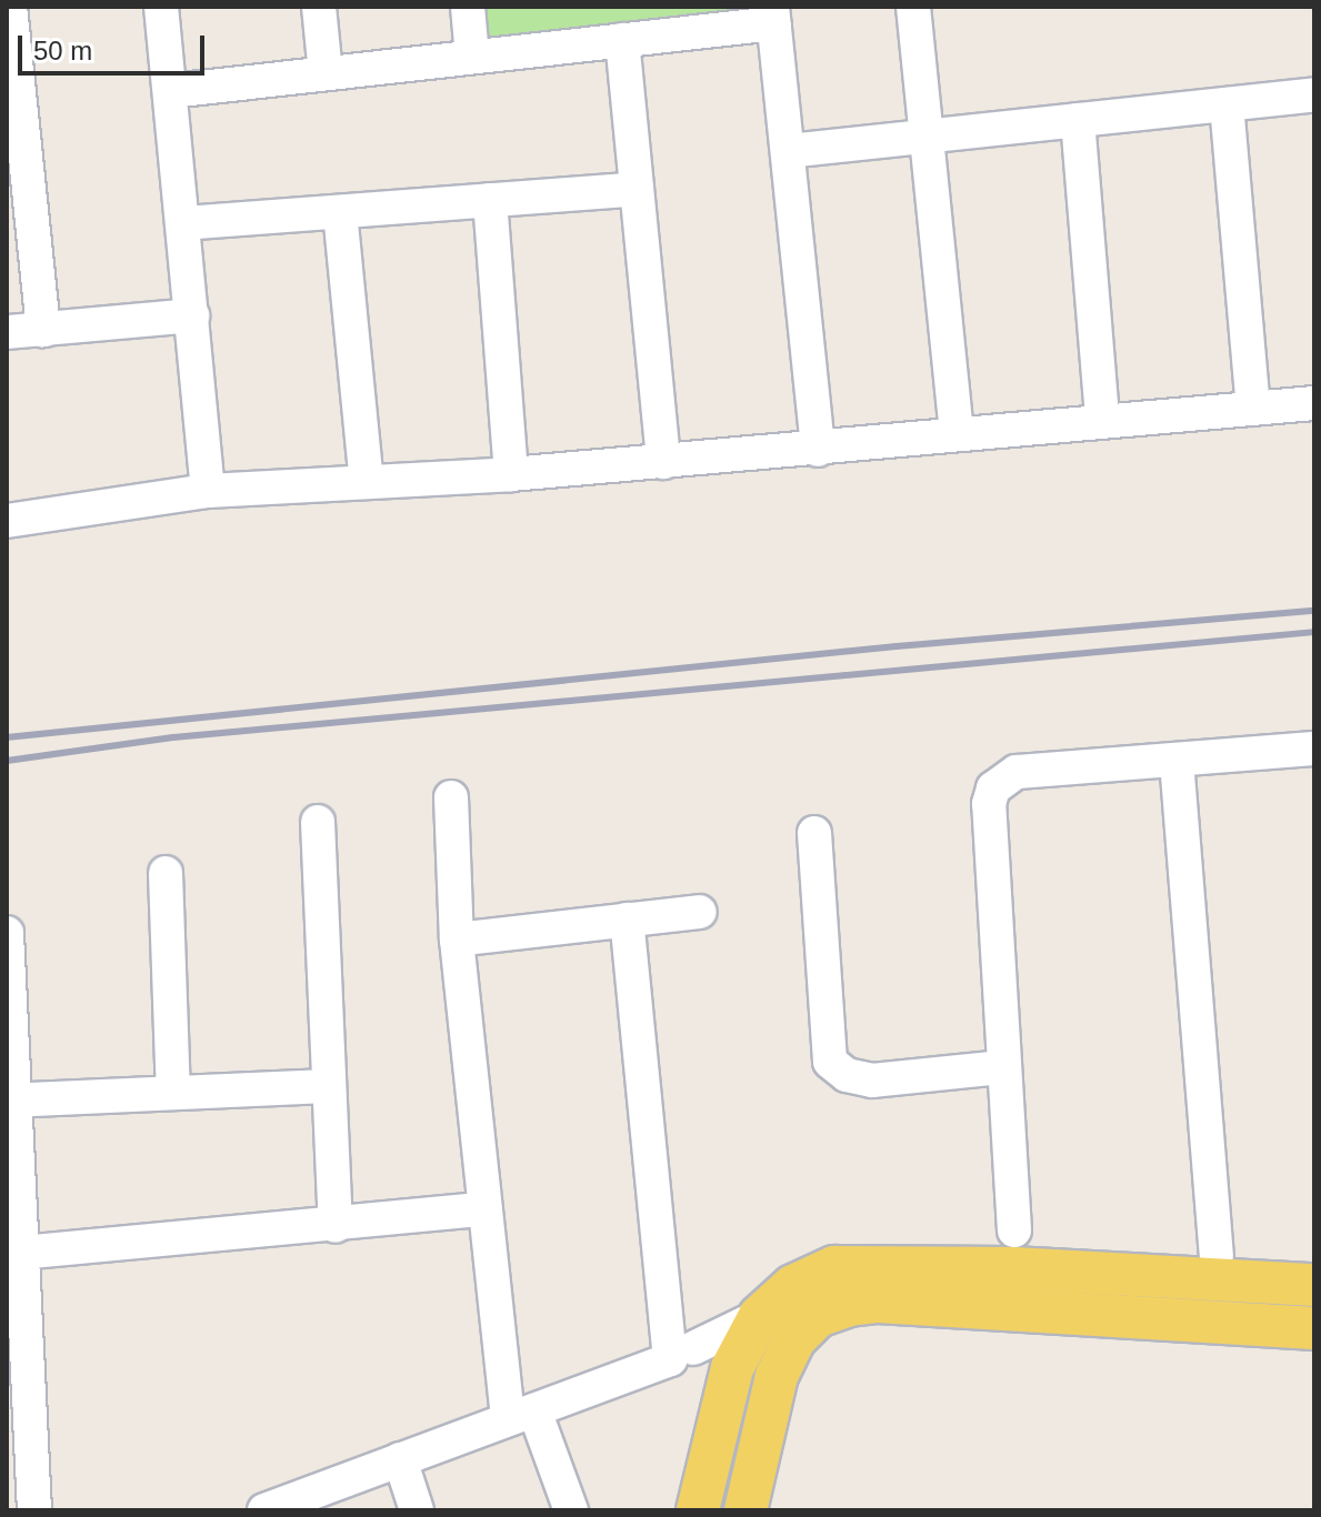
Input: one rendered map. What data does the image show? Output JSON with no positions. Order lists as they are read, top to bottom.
{
  "scale_bar": "50 m"
}
